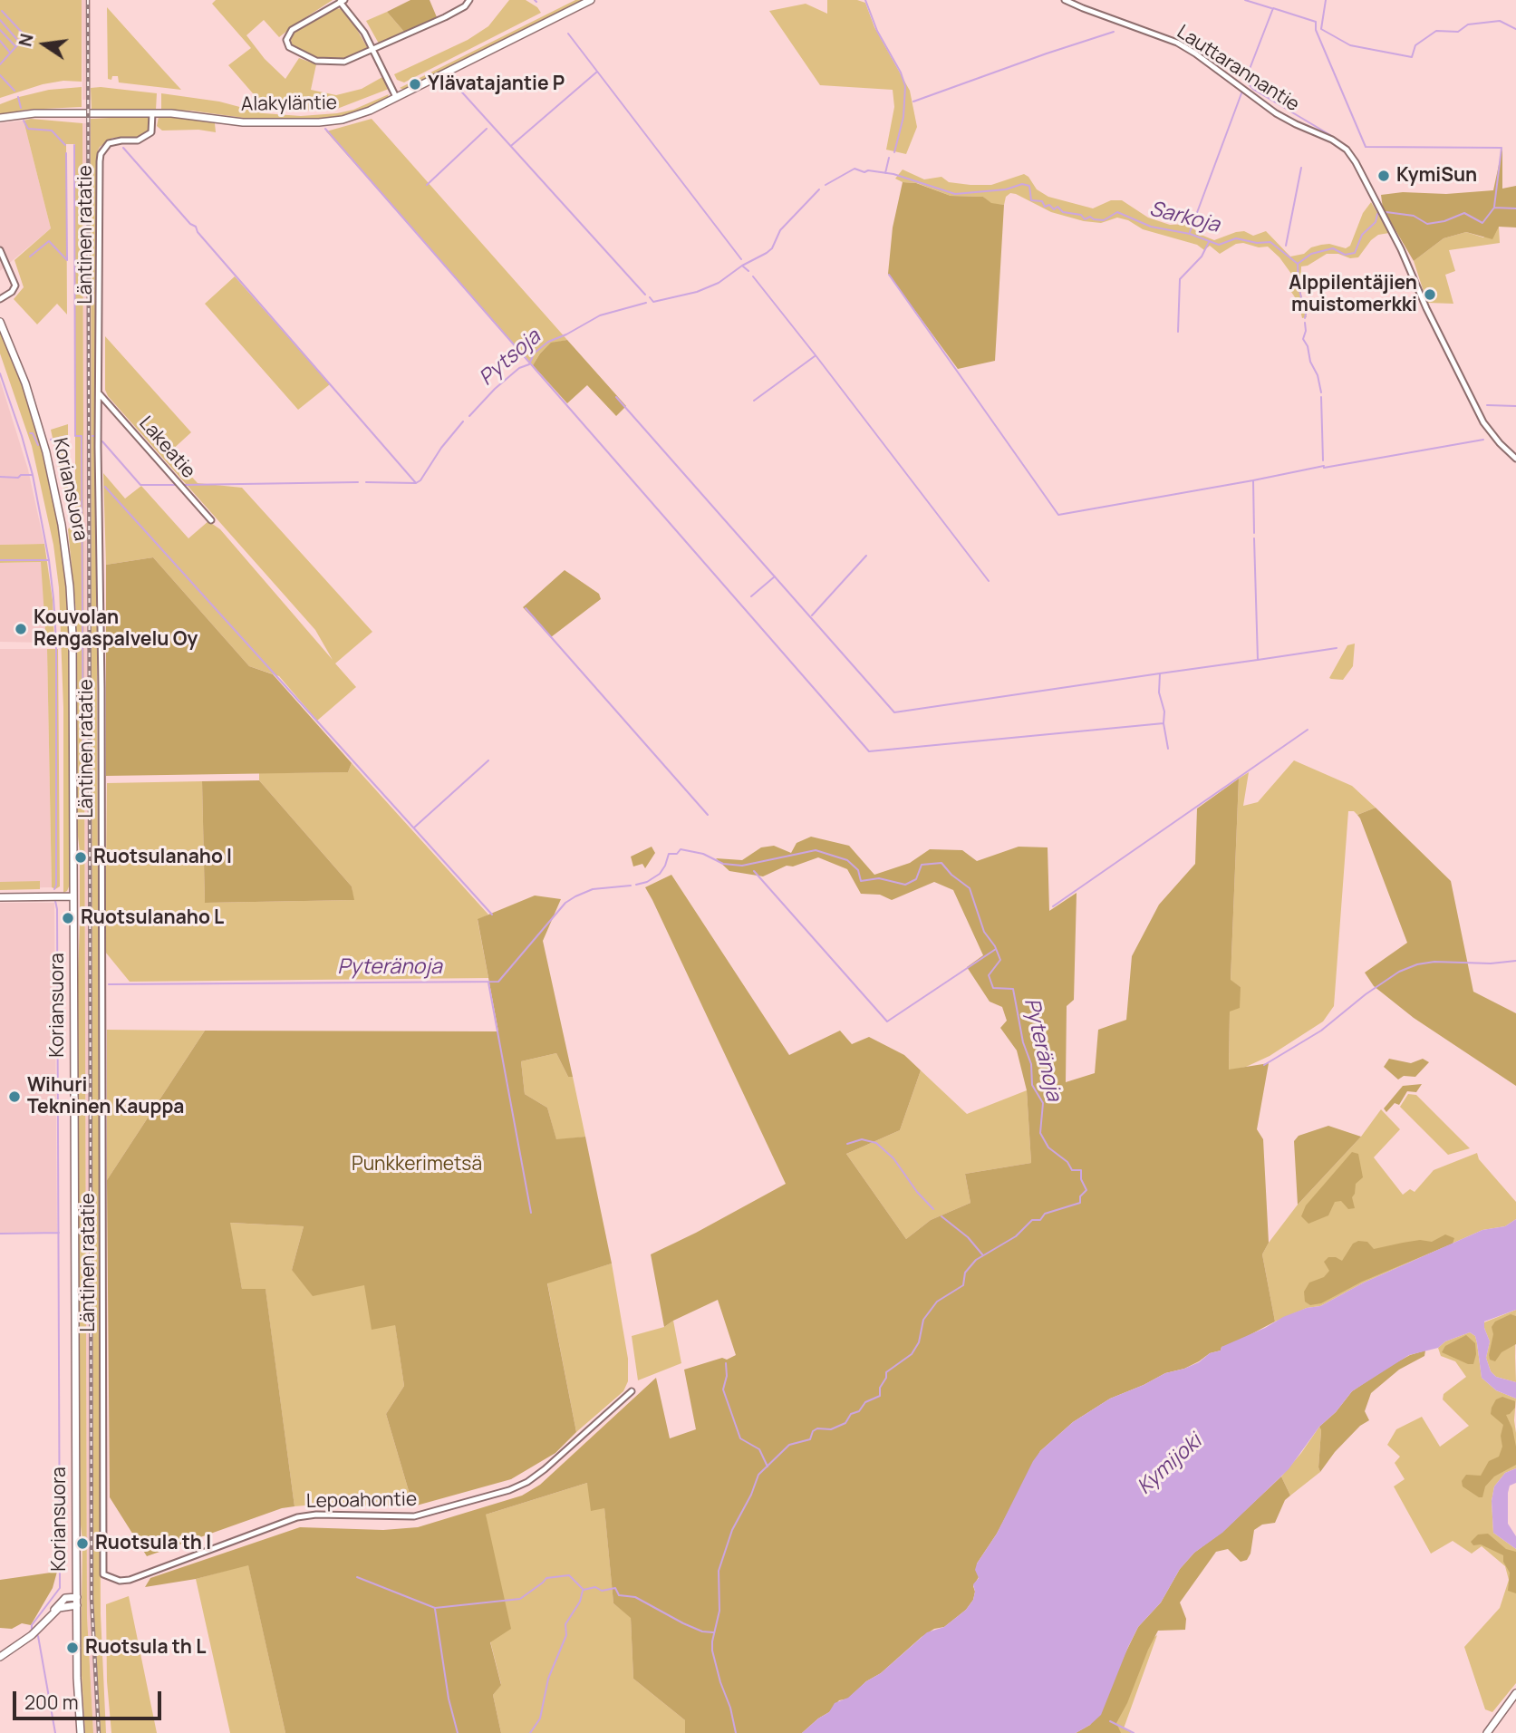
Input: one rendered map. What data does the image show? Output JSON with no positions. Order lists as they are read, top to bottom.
{
  "streets": {
    "main road": ["Alakyläntie", "Koriansuora"],
    "street": [
      "Lauttarannantie",
      "Läntinen ratatie",
      "Lakeatie",
      "Lepoahontie"
    ]
  },
  "crossings": [
    ["Alakyläntie", "Läntinen ratatie"],
    ["Läntinen ratatie", "Lakeatie"],
    ["Läntinen ratatie", "Lepoahontie"]
  ],
  "water": [
    "Sarkoja",
    "Pytsoja",
    "Pyteränoja",
    "Kymijoki"
  ],
  "parks": ["Punkkerimetsä"],
  "places": [
    "Ylävatajantie P",
    "KymiSun",
    "Alppilentäjien muistomerkki",
    "Kouvolan Rengaspalvelu Oy",
    "Ruotsulanaho I",
    "Ruotsulanaho L",
    "Wihuri Tekninen Kauppa",
    "Ruotsula th I",
    "Ruotsula th L"
  ],
  "scale_bar": "200 m",
  "north": "left"
}
